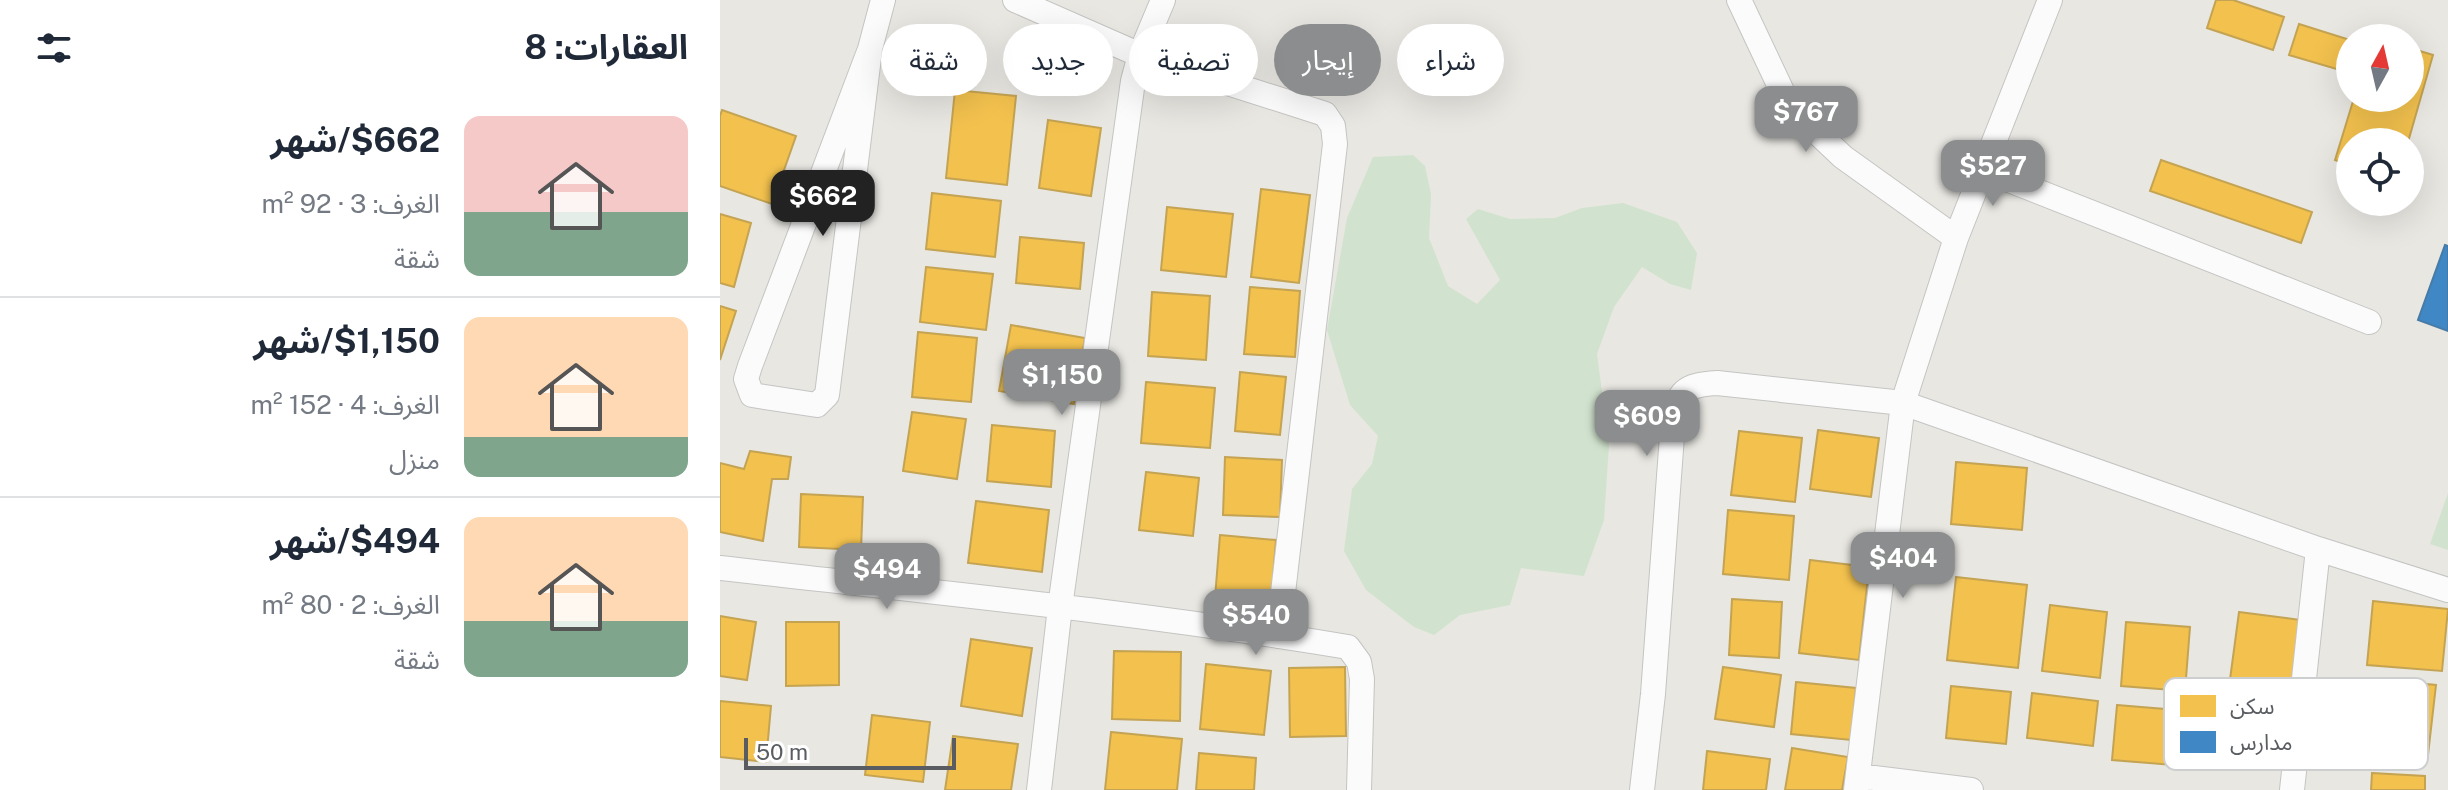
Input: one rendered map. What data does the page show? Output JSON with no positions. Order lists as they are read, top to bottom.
{
  "legend": ["سكن", "مدارس"],
  "scale_bar": "50 m",
  "north": "top",
  "page": {
    "heading": "العقارات: 8",
    "chip": [
      "شراء",
      "إيجار",
      "تصفية",
      "جديد",
      "شقة"
    ],
    "price": [
      "$767",
      "$527",
      "$662",
      "$1,150",
      "$609",
      "$404",
      "$494",
      "$540"
    ],
    "list": [
      {
        "name": "$662/شهر",
        "note": "الغرف: 3 · 92 m² · شقة"
      },
      {
        "name": "$1,150/شهر",
        "note": "الغرف: 4 · 152 m² · منزل"
      },
      {
        "name": "$494/شهر",
        "note": "الغرف: 2 · 80 m² · شقة"
      }
    ],
    "scale": "50 m"
  }
}
